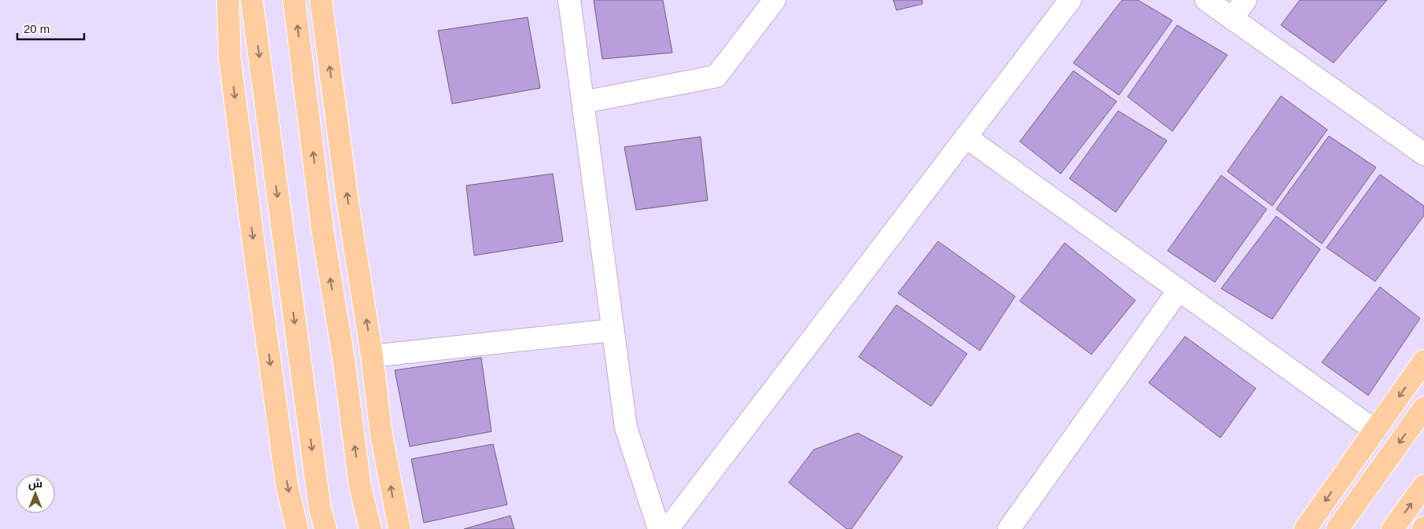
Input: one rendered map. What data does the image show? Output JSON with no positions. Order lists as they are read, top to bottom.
{
  "scale_bar": "20 m",
  "north": "top"
}
